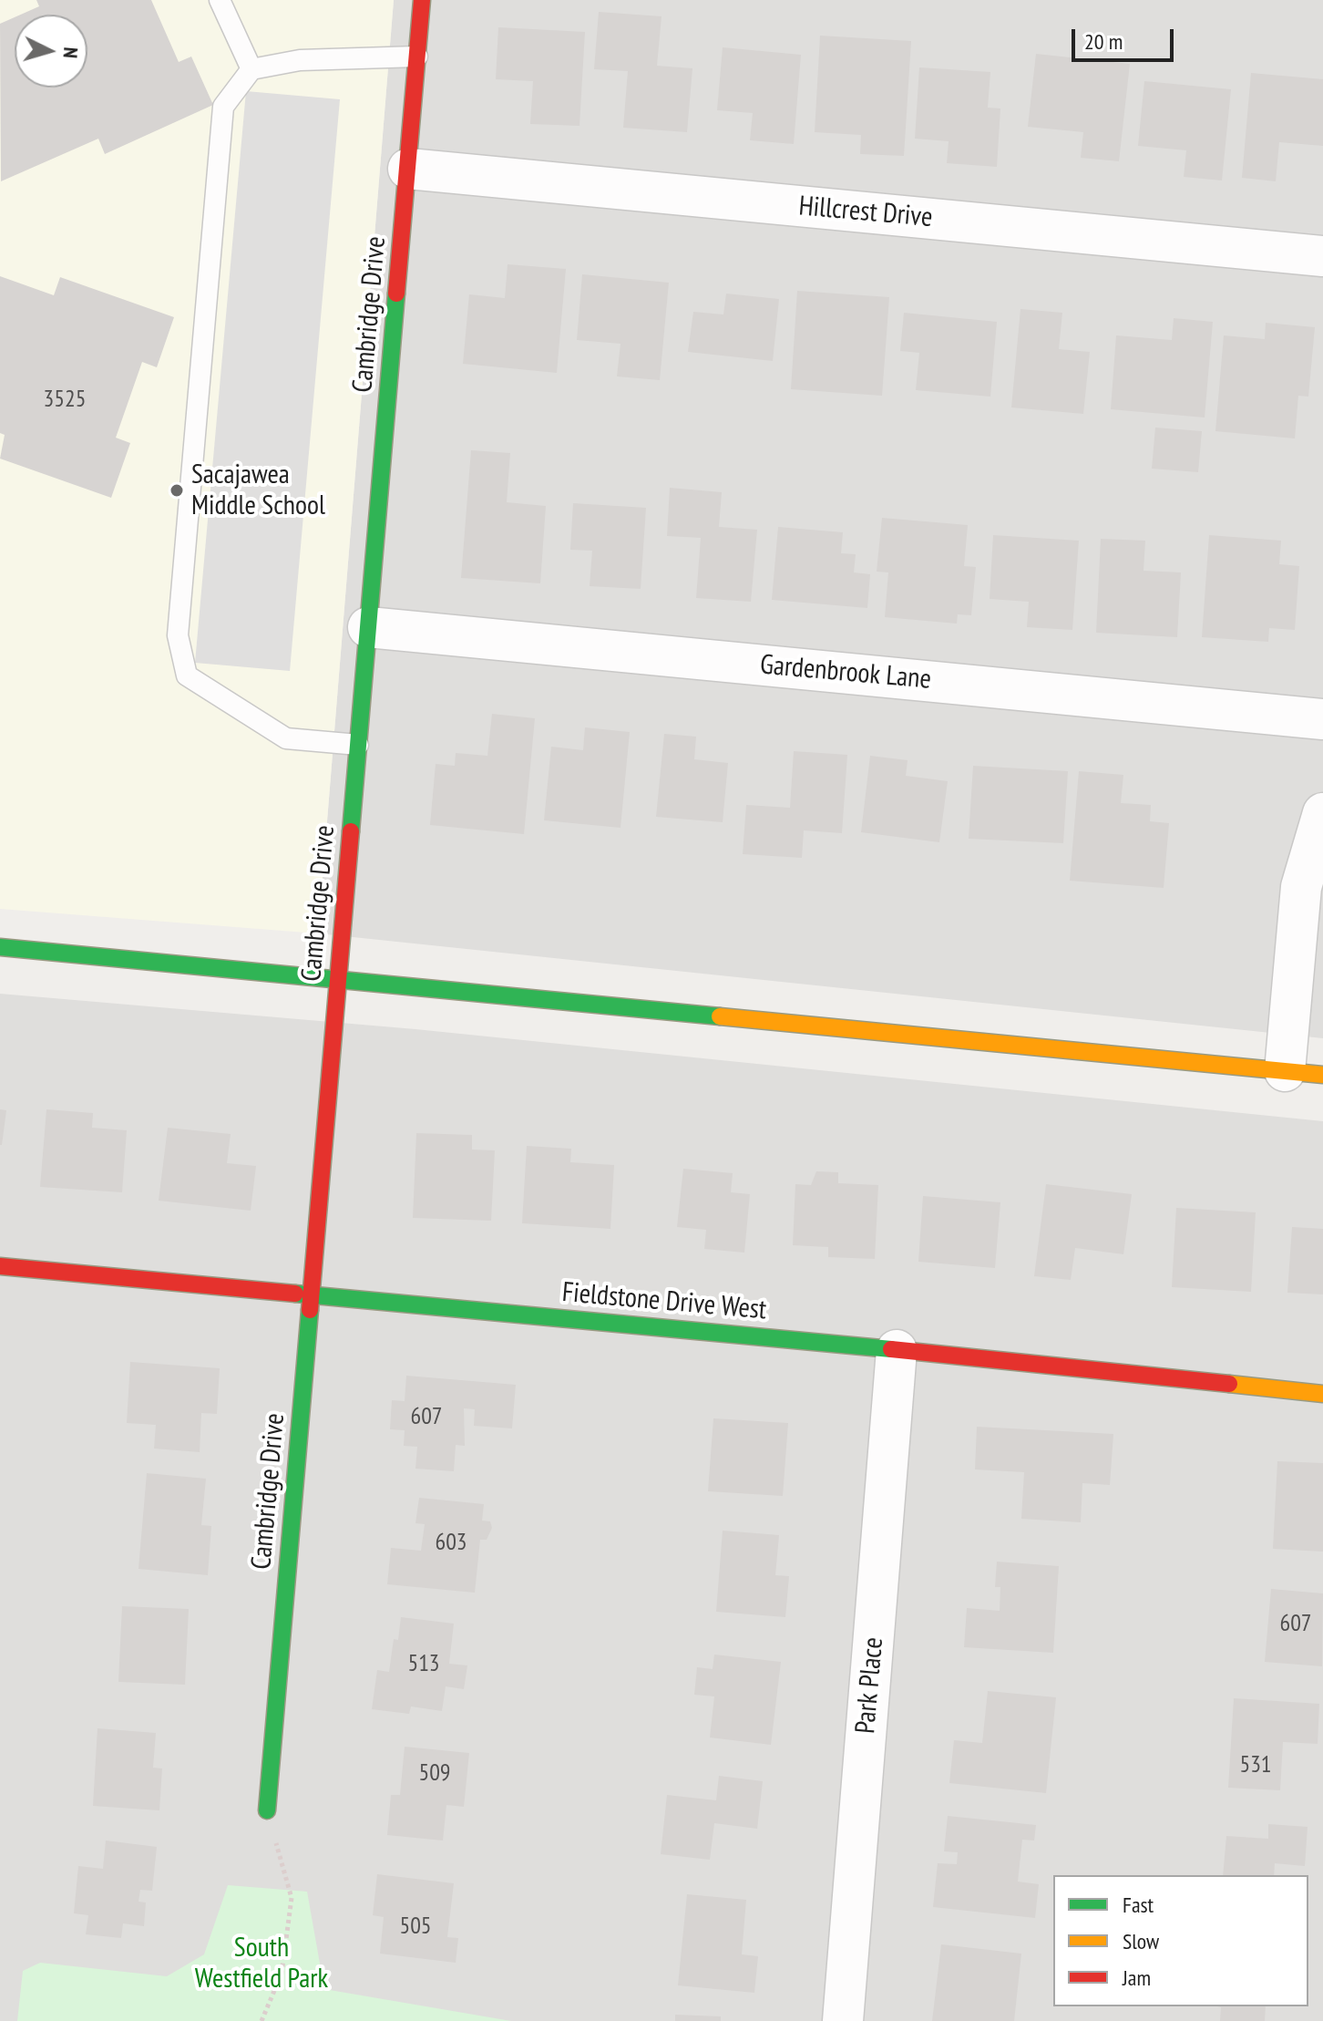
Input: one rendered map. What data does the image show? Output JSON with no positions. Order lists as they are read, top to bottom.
{
  "streets": {
    "street": [
      "Hillcrest Drive",
      "Cambridge Drive",
      "Gardenbrook Lane",
      "Fieldstone Drive West",
      "Park Place"
    ]
  },
  "crossings": [
    ["Hillcrest Drive", "Cambridge Drive"],
    ["Cambridge Drive", "Gardenbrook Lane"],
    ["Cambridge Drive", "Fieldstone Drive West"],
    ["Fieldstone Drive West", "Park Place"]
  ],
  "parks": ["South Westfield Park"],
  "places": ["Sacajawea Middle School"],
  "house_numbers": [
    "3525",
    "607",
    "603",
    "607",
    "513",
    "531",
    "509",
    "505"
  ],
  "legend": ["Fast", "Slow", "Jam"],
  "scale_bar": "20 m",
  "north": "right"
}
